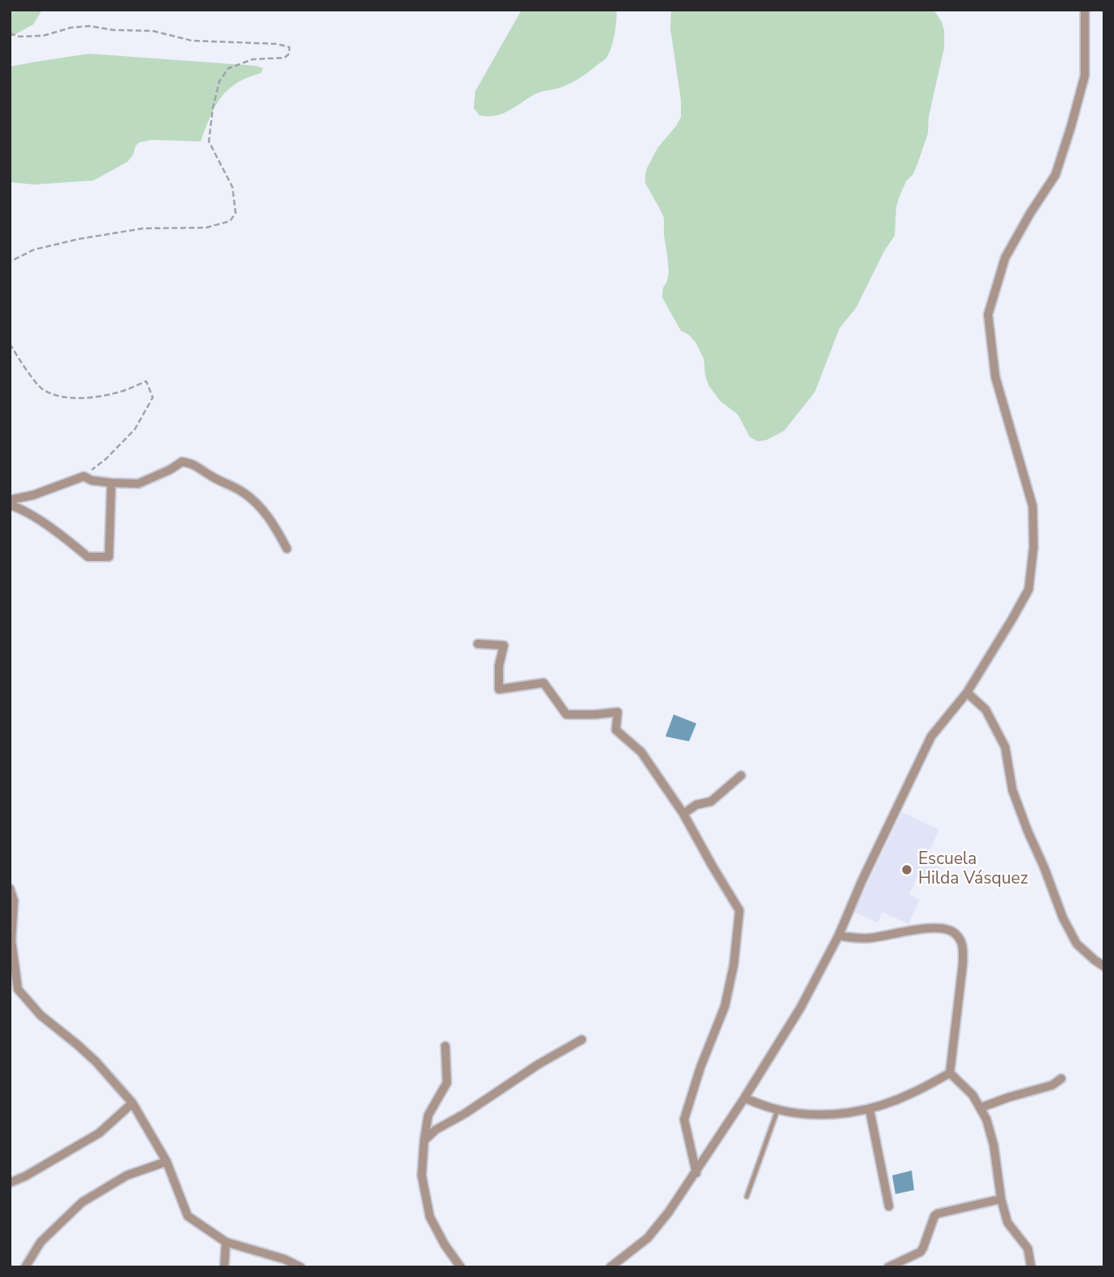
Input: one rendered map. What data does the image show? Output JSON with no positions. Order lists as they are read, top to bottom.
{
  "places": ["Escuela Hilda Vásquez"]
}
